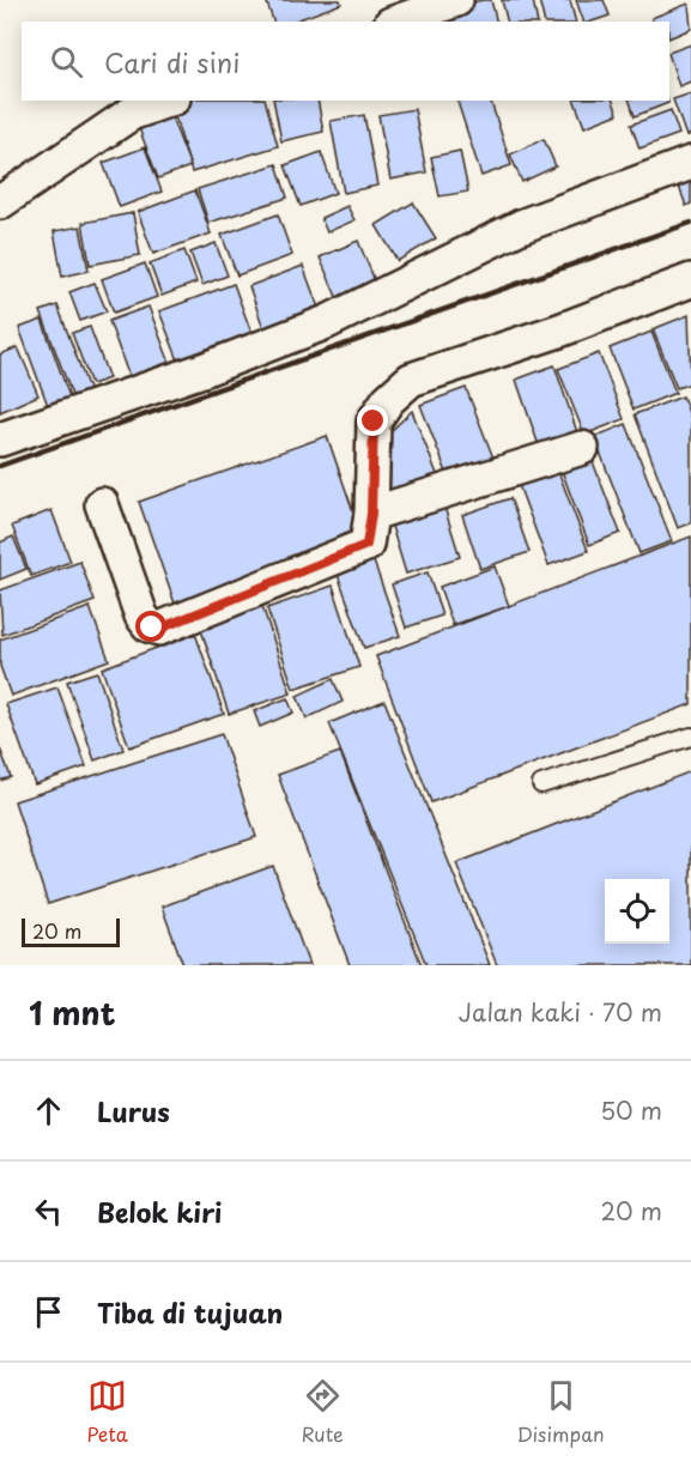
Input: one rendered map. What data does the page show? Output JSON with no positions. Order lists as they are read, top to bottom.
{
  "scale_bar": "20 m",
  "page": {
    "search": "Cari di sini",
    "scale": "20 m",
    "heading": ["1 mnt", "Jalan kaki · 70 m"],
    "list": [
      ["Lurus", "50 m"],
      ["Belok kiri", "20 m"],
      "Tiba di tujuan"
    ],
    "nav": ["Peta", "Rute", "Disimpan"]
  }
}
